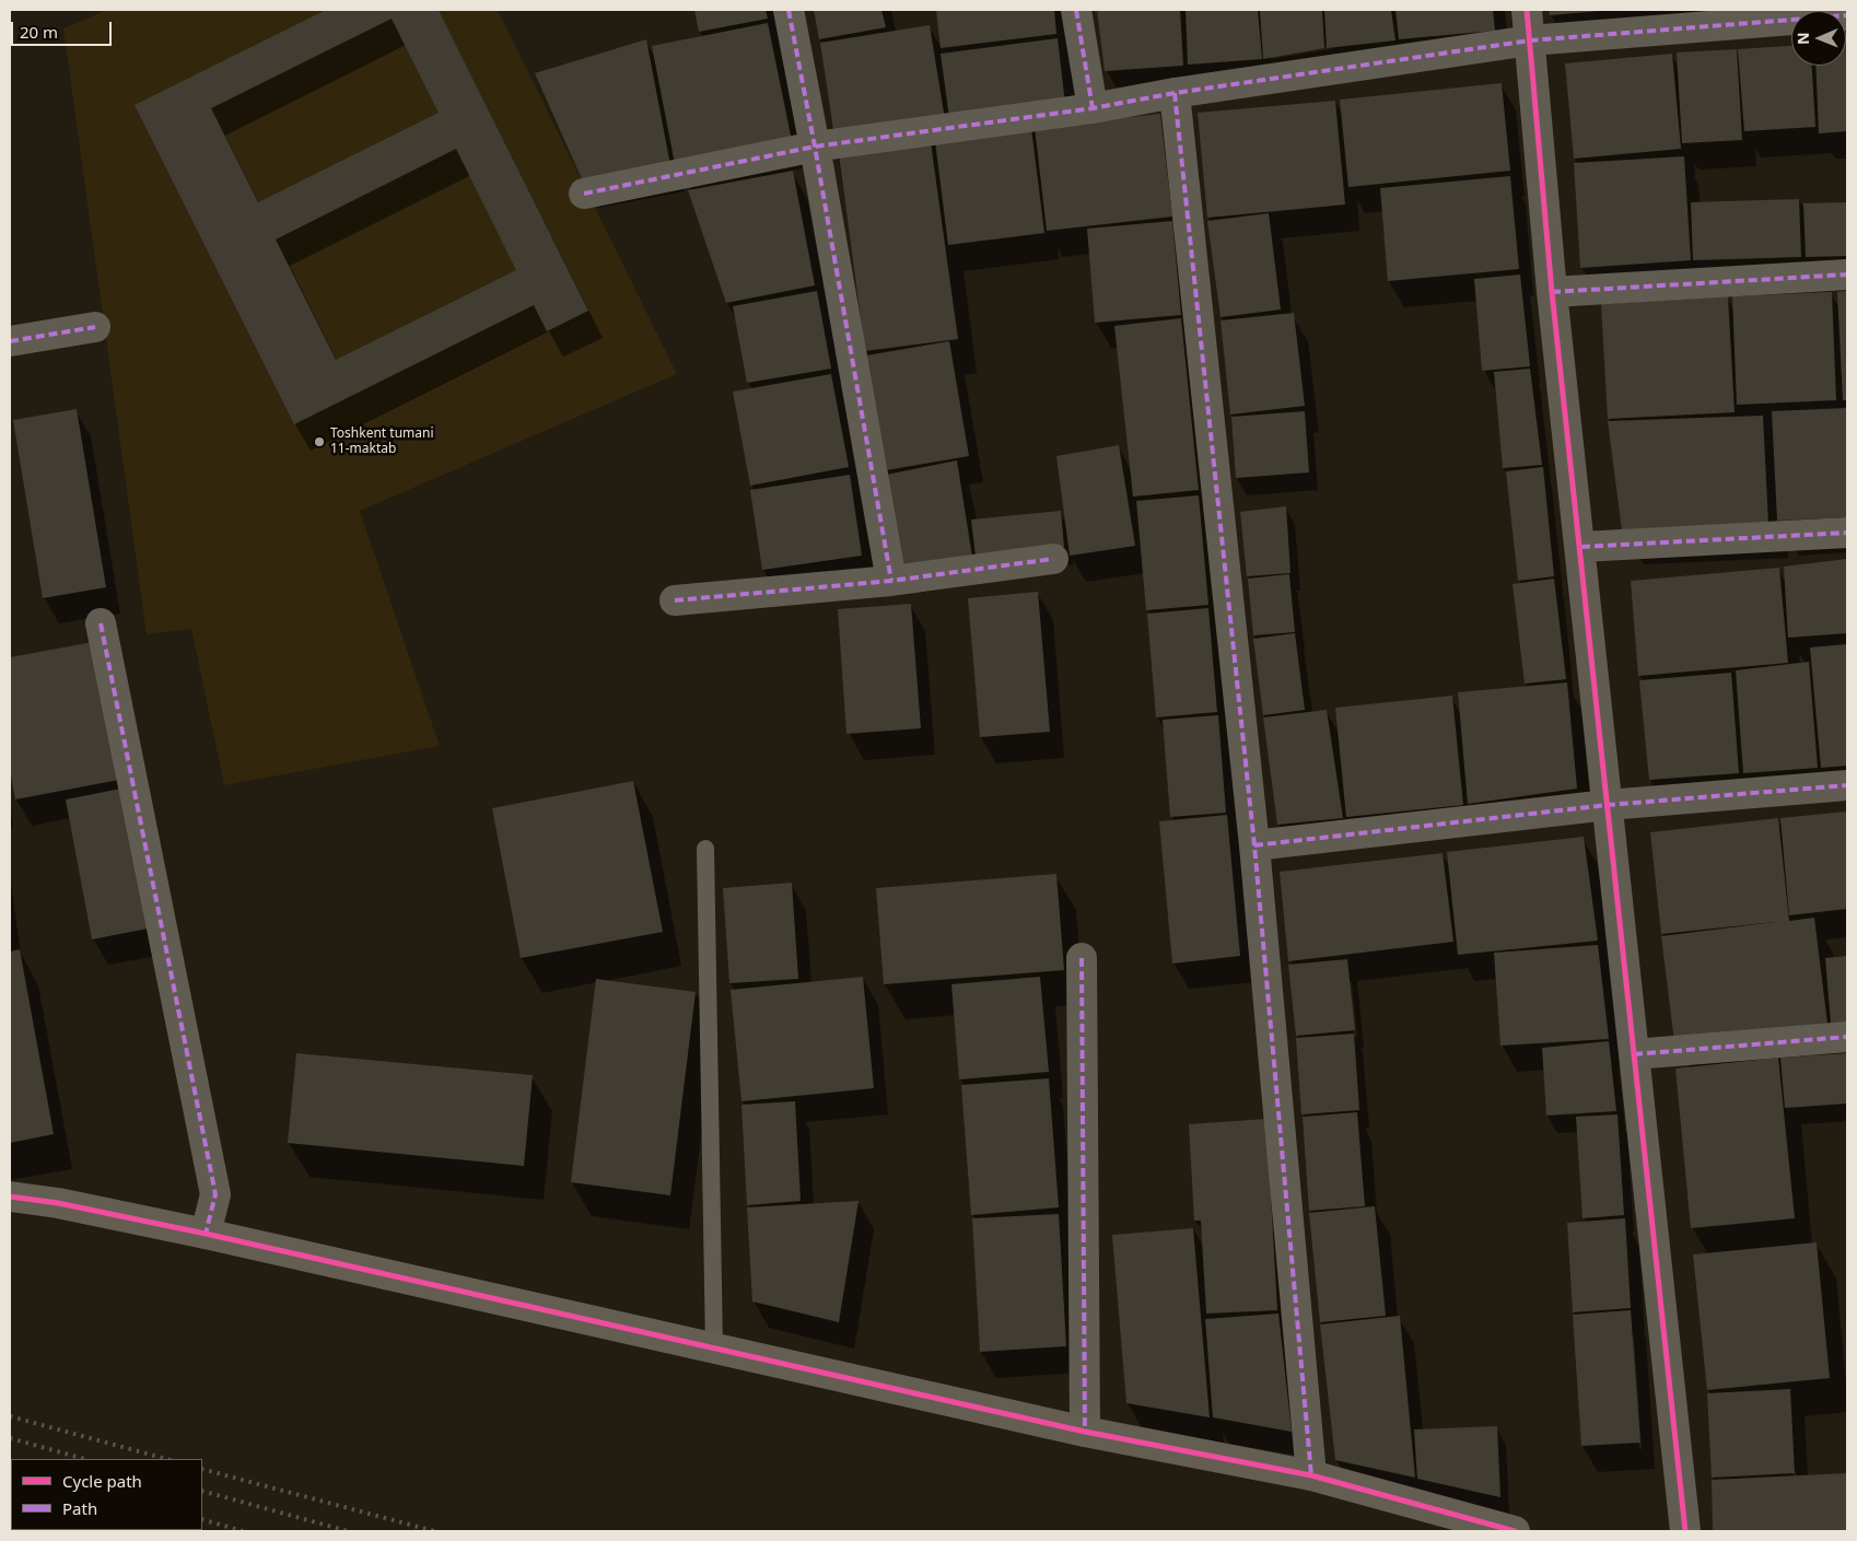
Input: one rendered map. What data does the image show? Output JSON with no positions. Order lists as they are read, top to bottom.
{
  "places": ["Toshkent tumani 11-maktab"],
  "legend": ["Cycle path", "Path"],
  "scale_bar": "20 m",
  "north": "left"
}
